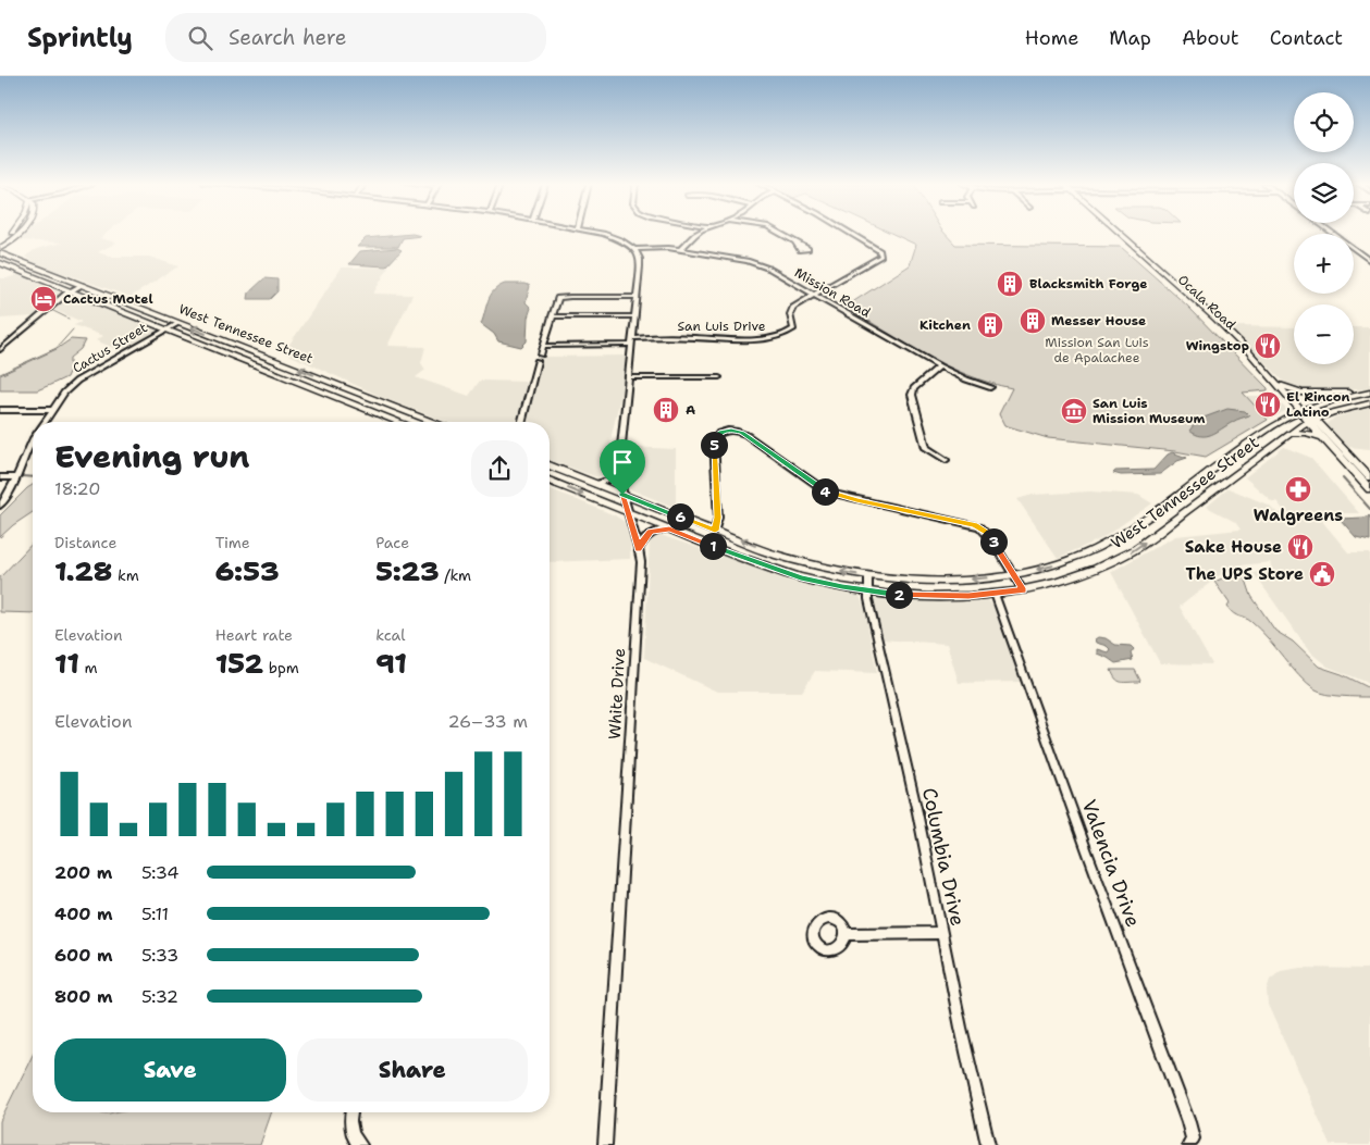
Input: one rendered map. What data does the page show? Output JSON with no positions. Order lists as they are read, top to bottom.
{
  "streets": {
    "main road": ["Ocala Road", "West Tennessee Street"],
    "street": [
      "Mission Road",
      "San Luis Drive",
      "Cactus Street",
      "White Drive",
      "Columbia Drive",
      "Valencia Drive"
    ]
  },
  "crossings": [
    ["Mission Road", "San Luis Drive"],
    ["Mission Road", "White Drive"],
    ["Ocala Road", "West Tennessee Street"],
    ["San Luis Drive", "White Drive"],
    ["West Tennessee Street", "Cactus Street"],
    ["West Tennessee Street", "White Drive"],
    ["West Tennessee Street", "Columbia Drive"],
    ["West Tennessee Street", "Valencia Drive"]
  ],
  "parks": ["Mission San Luis de Apalachee"],
  "places": {
    "building": [
      "Blacksmith Forge",
      "Messer House",
      "Kitchen",
      "A"
    ],
    "hotel": ["Cactus Motel"],
    "restaurant": ["Wingstop", "El Rincon Latino", "Sake House"],
    "museum": ["San Luis Mission Museum"],
    "pharmacy": ["Walgreens"],
    "public building": ["The UPS Store"]
  },
  "page": {
    "header": "Sprintly",
    "search": "Search here",
    "nav": [
      "Home",
      "Map",
      "About",
      "Contact"
    ],
    "map_buttons": ["+", "−"],
    "heading": ["Evening run", "18:20"],
    "pins": [
      "5",
      "4",
      "6",
      "3",
      "1",
      "2"
    ],
    "stats": [
      ["Distance", "1.28 km"],
      ["Time", "6:53"],
      ["Pace", "5:23 /km"],
      ["Elevation", "11 m"],
      ["Heart rate", "152 bpm"],
      ["kcal", "91"]
    ],
    "chart": ["Elevation", "26–33 m"],
    "list": [
      {
        "name": "200 m",
        "note": "5:34"
      },
      {
        "name": "400 m",
        "note": "5:11"
      },
      {
        "name": "600 m",
        "note": "5:33"
      },
      {
        "name": "800 m",
        "note": "5:32"
      }
    ],
    "buttons": ["Save", "Share"]
  }
}
